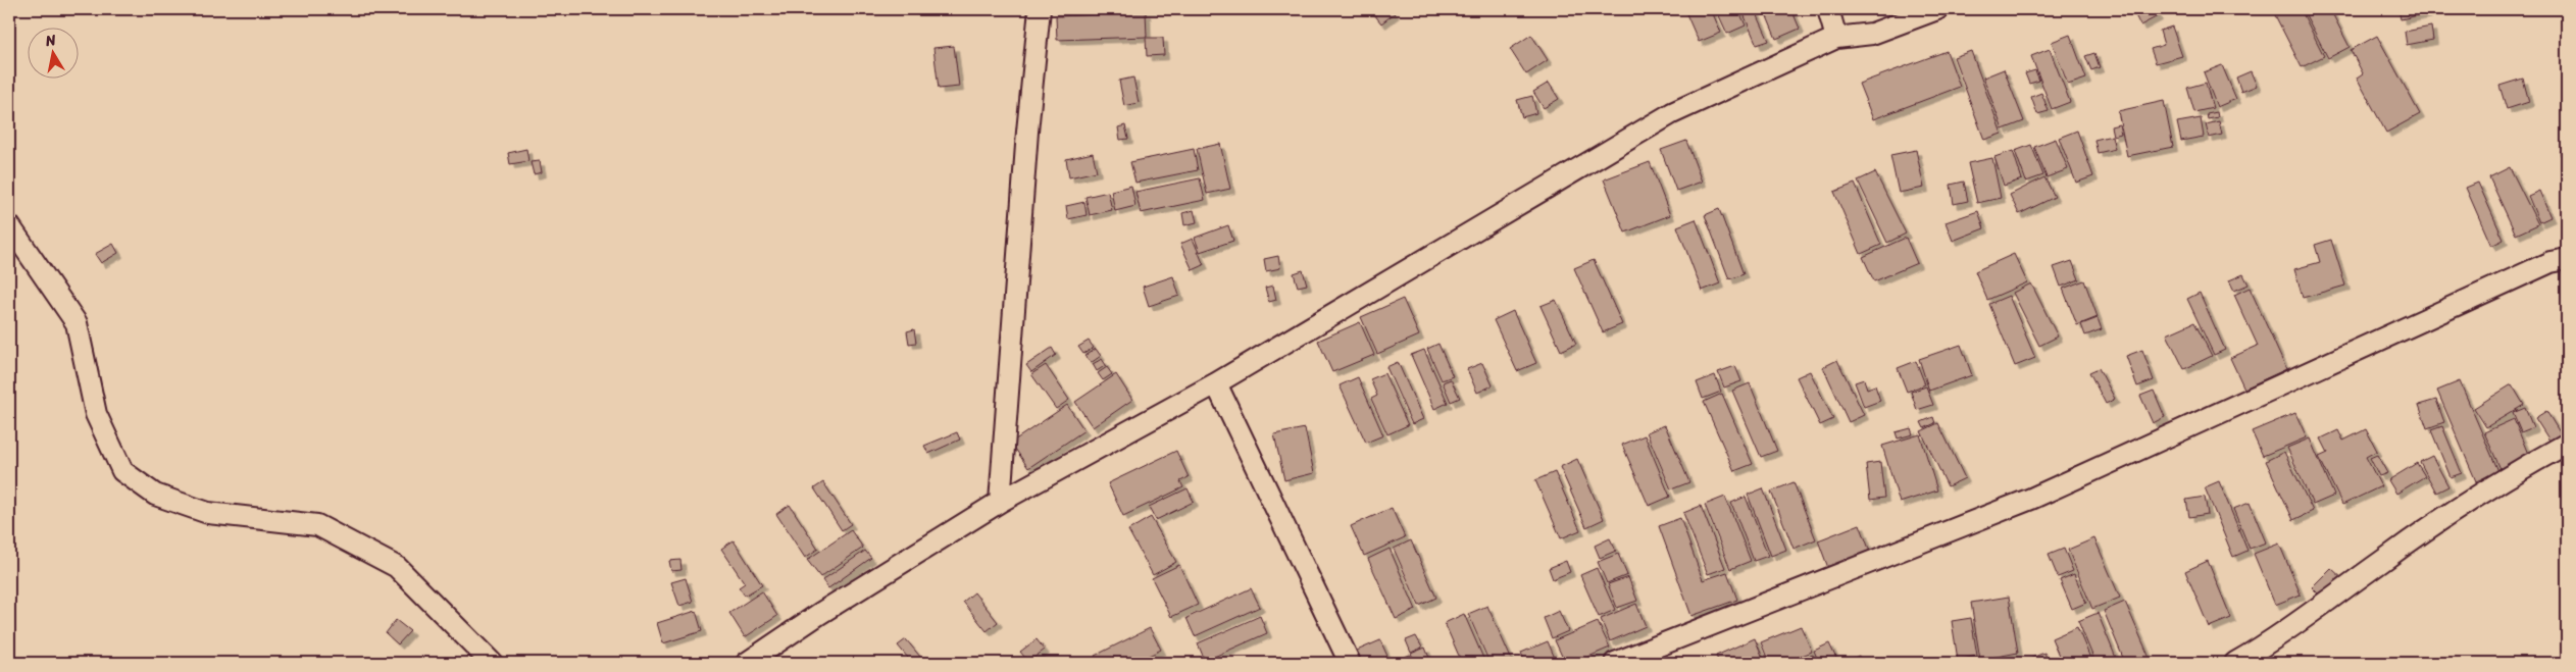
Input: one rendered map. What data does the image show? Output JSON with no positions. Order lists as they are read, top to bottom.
{
  "north": "top"
}
